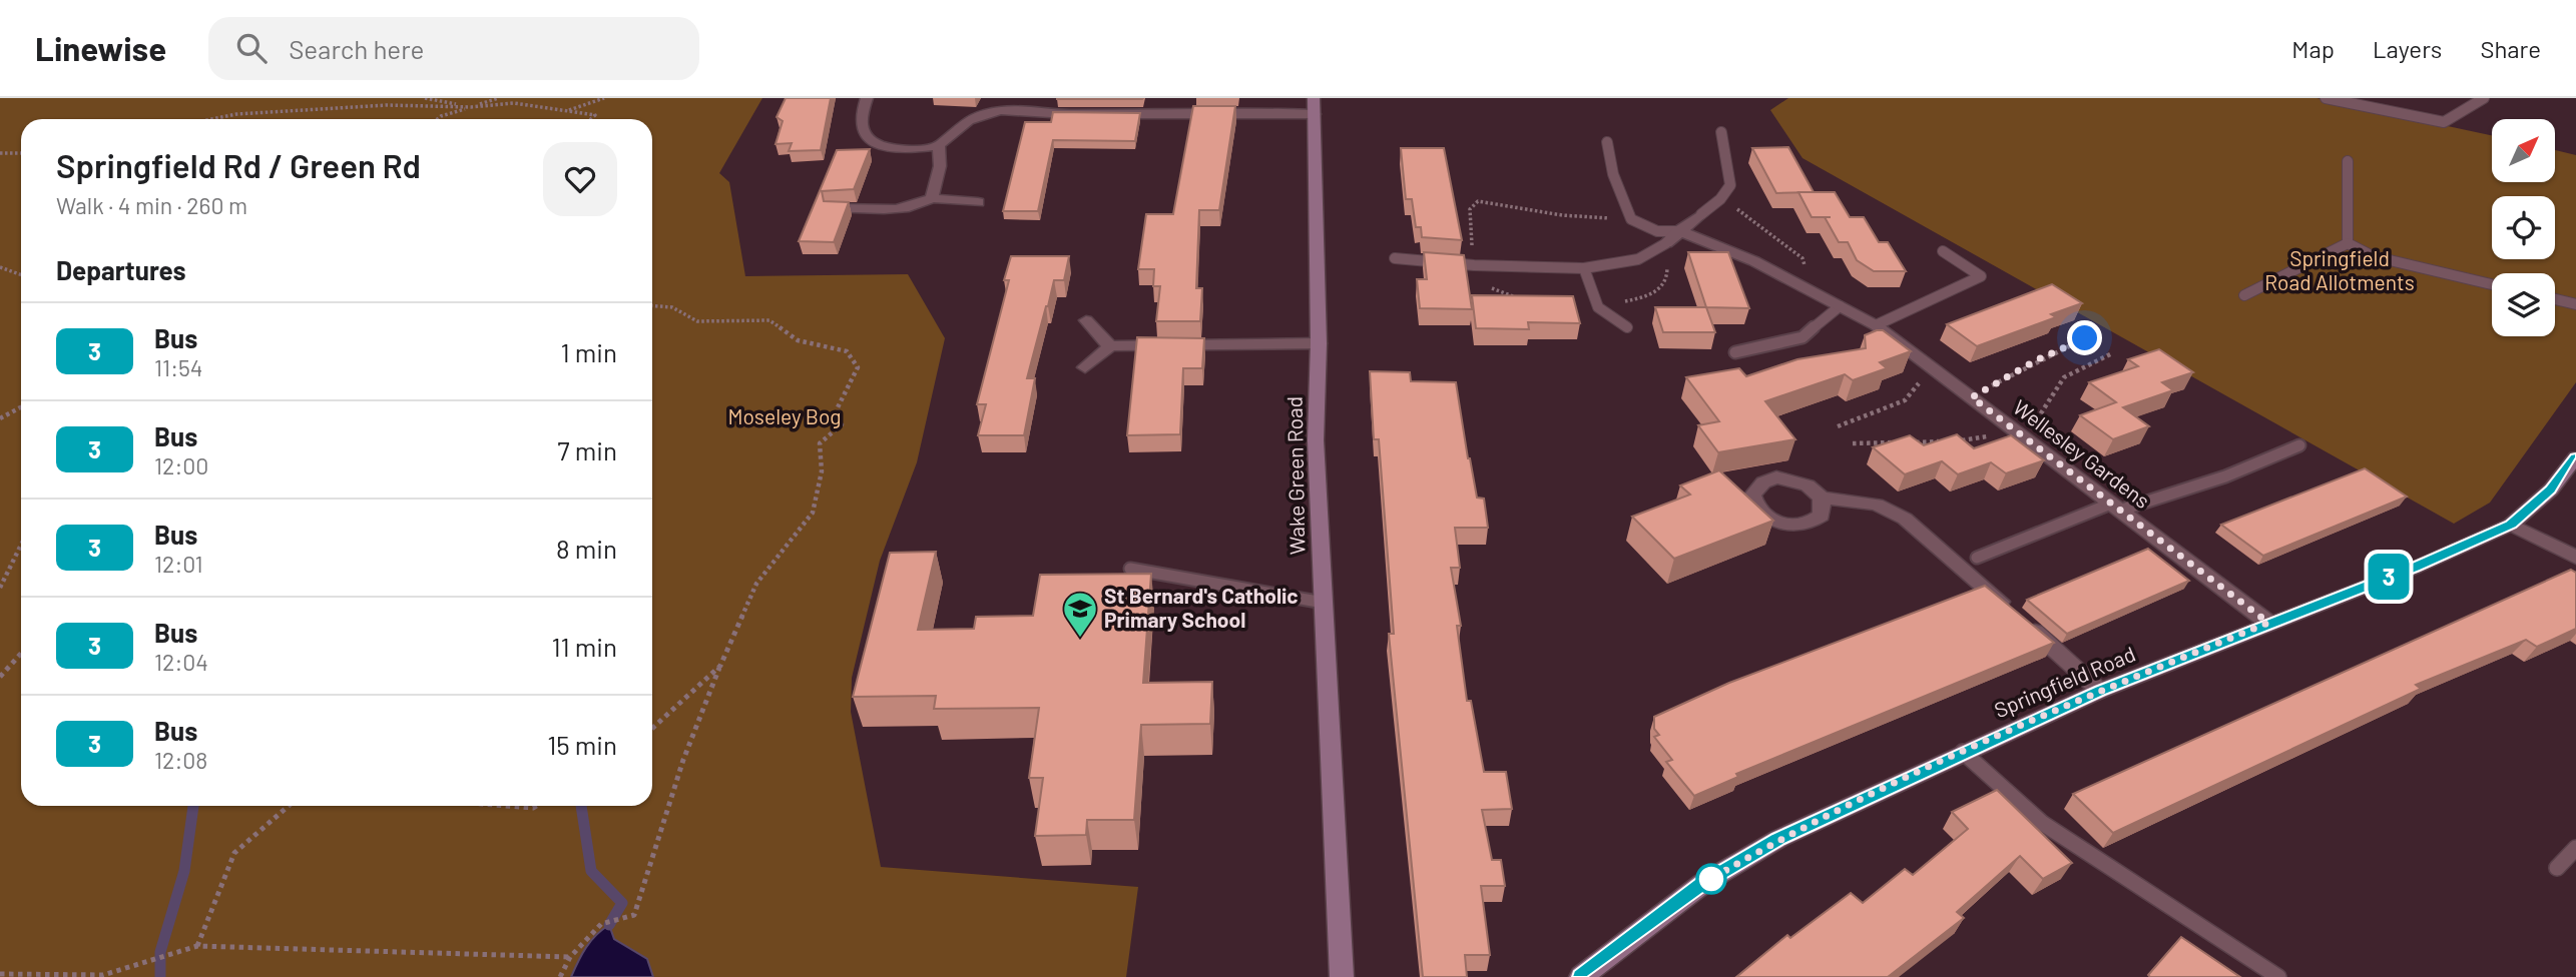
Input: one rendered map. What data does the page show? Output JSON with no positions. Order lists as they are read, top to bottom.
{
  "streets": {
    "street": ["Wellesley Gardens", "Wake Green Road", "Springfield Road"]
  },
  "crossings": [
    ["Wellesley Gardens", "Springfield Road"]
  ],
  "parks": ["Springfield Road Allotments", "Moseley Bog"],
  "places": {
    "school or university": ["St Bernard's Catholic Primary School"]
  },
  "lines": ["bus line 3"],
  "north": "top right",
  "page": {
    "header": "Linewise",
    "search": "Search here",
    "nav": ["Map", "Layers", "Share"],
    "on_map": "3",
    "heading": [
      ["Springfield Rd / Green Rd", "Walk · 4 min · 260 m"],
      "Departures"
    ],
    "list": [
      {
        "mark": "3",
        "name": "Bus",
        "note": "11:54",
        "value": "1 min"
      },
      {
        "mark": "3",
        "name": "Bus",
        "note": "12:00",
        "value": "7 min"
      },
      {
        "mark": "3",
        "name": "Bus",
        "note": "12:01",
        "value": "8 min"
      },
      {
        "mark": "3",
        "name": "Bus",
        "note": "12:04",
        "value": "11 min"
      },
      {
        "mark": "3",
        "name": "Bus",
        "note": "12:08",
        "value": "15 min"
      }
    ]
  }
}
